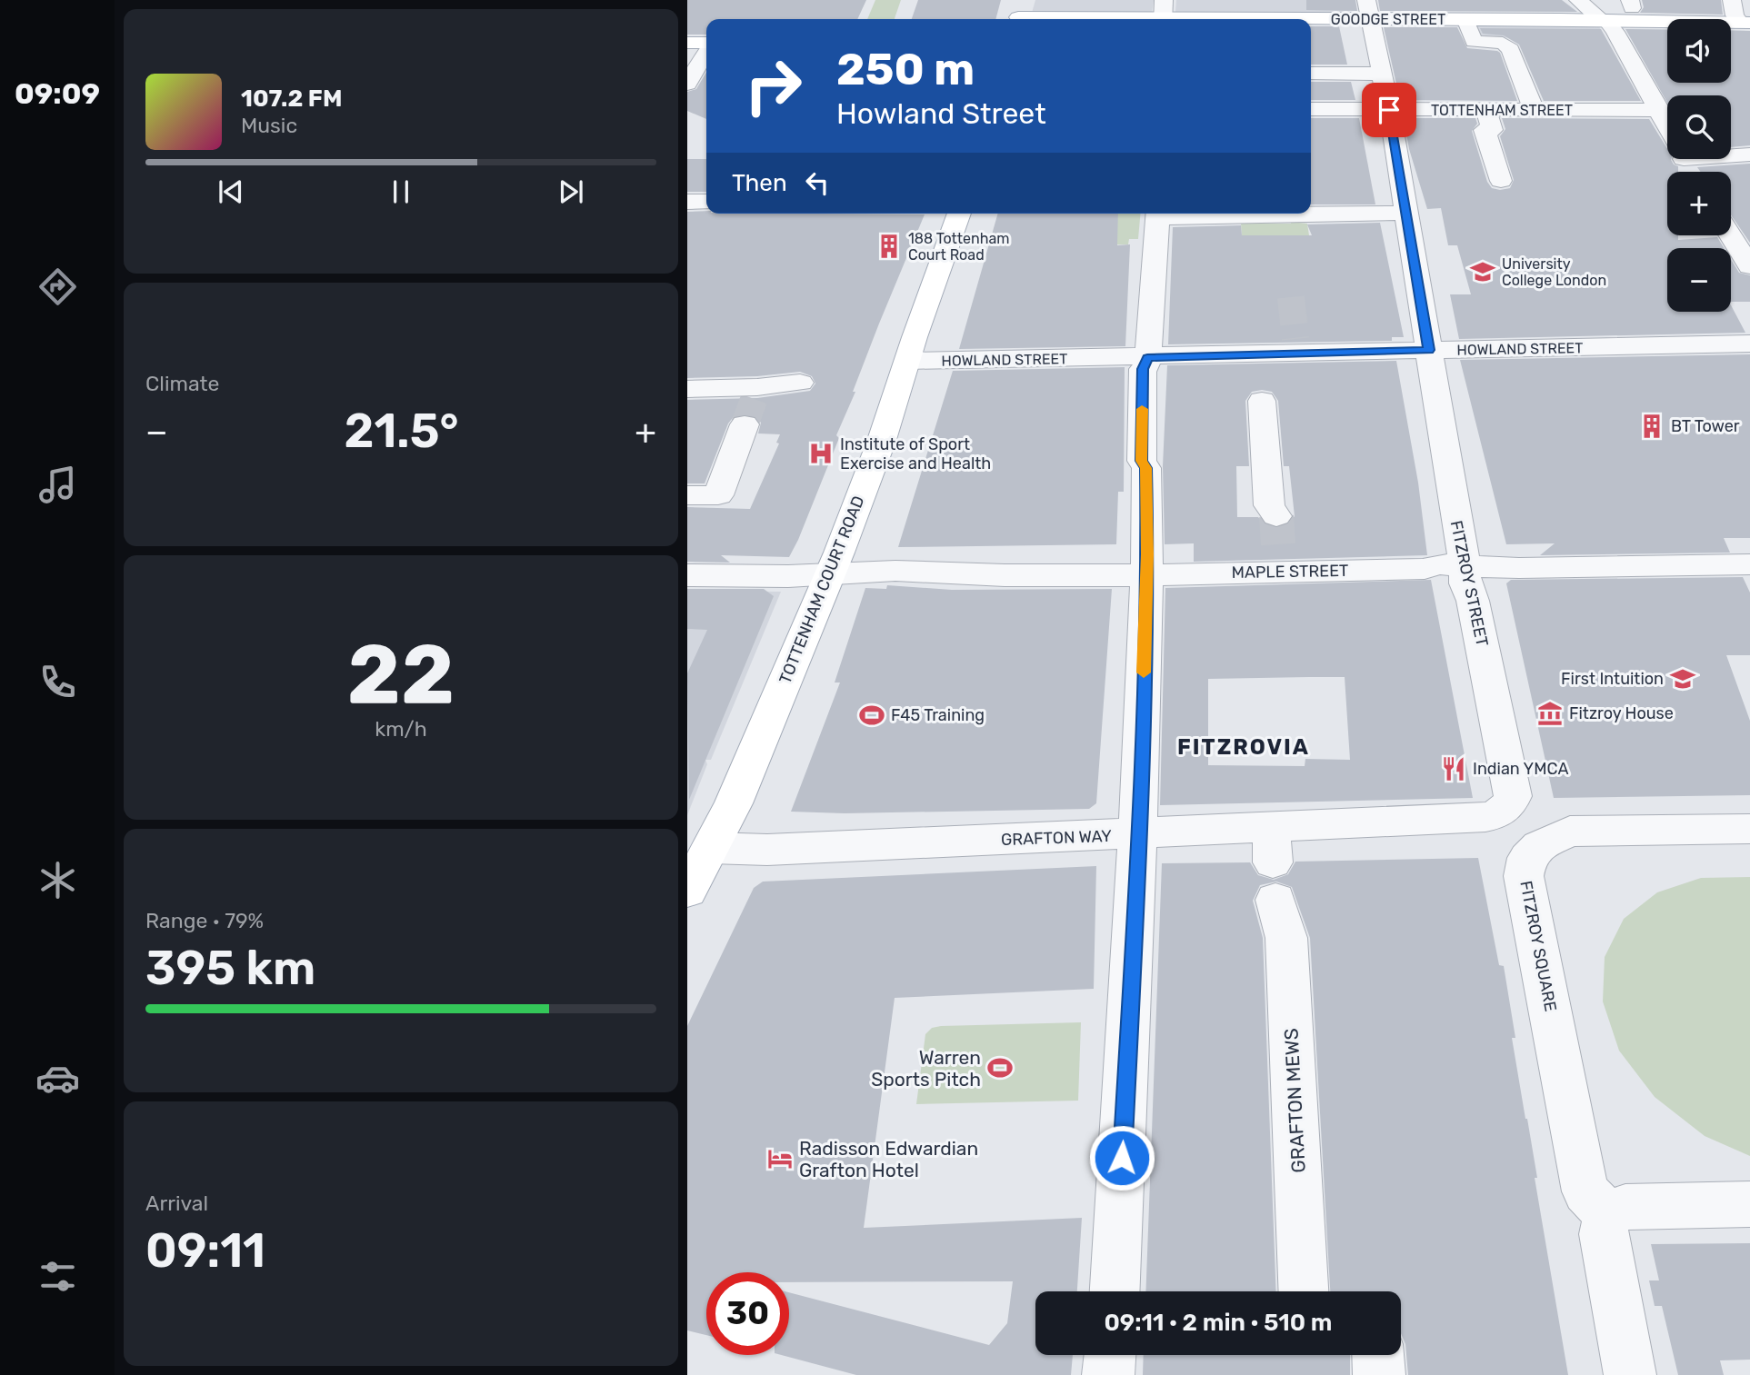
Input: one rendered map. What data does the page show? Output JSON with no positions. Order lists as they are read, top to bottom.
{
  "streets": {
    "main road": ["GOODGE STREET", "TOTTENHAM COURT ROAD"],
    "street": [
      "TOTTENHAM STREET",
      "HOWLAND STREET",
      "MAPLE STREET",
      "FITZROY STREET",
      "GRAFTON WAY",
      "FITZROY SQUARE",
      "GRAFTON MEWS"
    ]
  },
  "crossings": [
    ["GOODGE STREET", "FITZROY STREET"],
    ["TOTTENHAM STREET", "FITZROY STREET"],
    ["HOWLAND STREET", "FITZROY STREET"],
    ["HOWLAND STREET", "TOTTENHAM COURT ROAD"],
    ["MAPLE STREET", "FITZROY STREET"],
    ["MAPLE STREET", "TOTTENHAM COURT ROAD"],
    ["FITZROY STREET", "GRAFTON WAY"],
    ["TOTTENHAM COURT ROAD", "GRAFTON WAY"],
    ["GRAFTON WAY", "GRAFTON MEWS"]
  ],
  "districts": ["FITZROVIA"],
  "places": {
    "building": ["188 Tottenham Court Road", "BT Tower"],
    "school or university": ["University College London", "First Intuition"],
    "hospital": ["Institute of Sport Exercise and Health"],
    "museum": ["Fitzroy House"],
    "sports": ["F45 Training", "Warren Sports Pitch"],
    "restaurant": ["Indian YMCA"],
    "hotel": ["Radisson Edwardian Grafton Hotel"]
  },
  "page": {
    "tabs": "09:09",
    "map_buttons": ["+", "−"],
    "turn": ["250 m", "Howland Street"],
    "song": ["107.2 FM", "Music"],
    "then": "Then",
    "tile": [
      "Climate",
      ["22", "km/h"],
      ["Range · 79%", "395 km"],
      ["Arrival", "09:11"]
    ],
    "heat": ["−", "21.5°", "+"],
    "limit": "30",
    "trip": "09:11 · 2 min · 510 m"
  }
}
